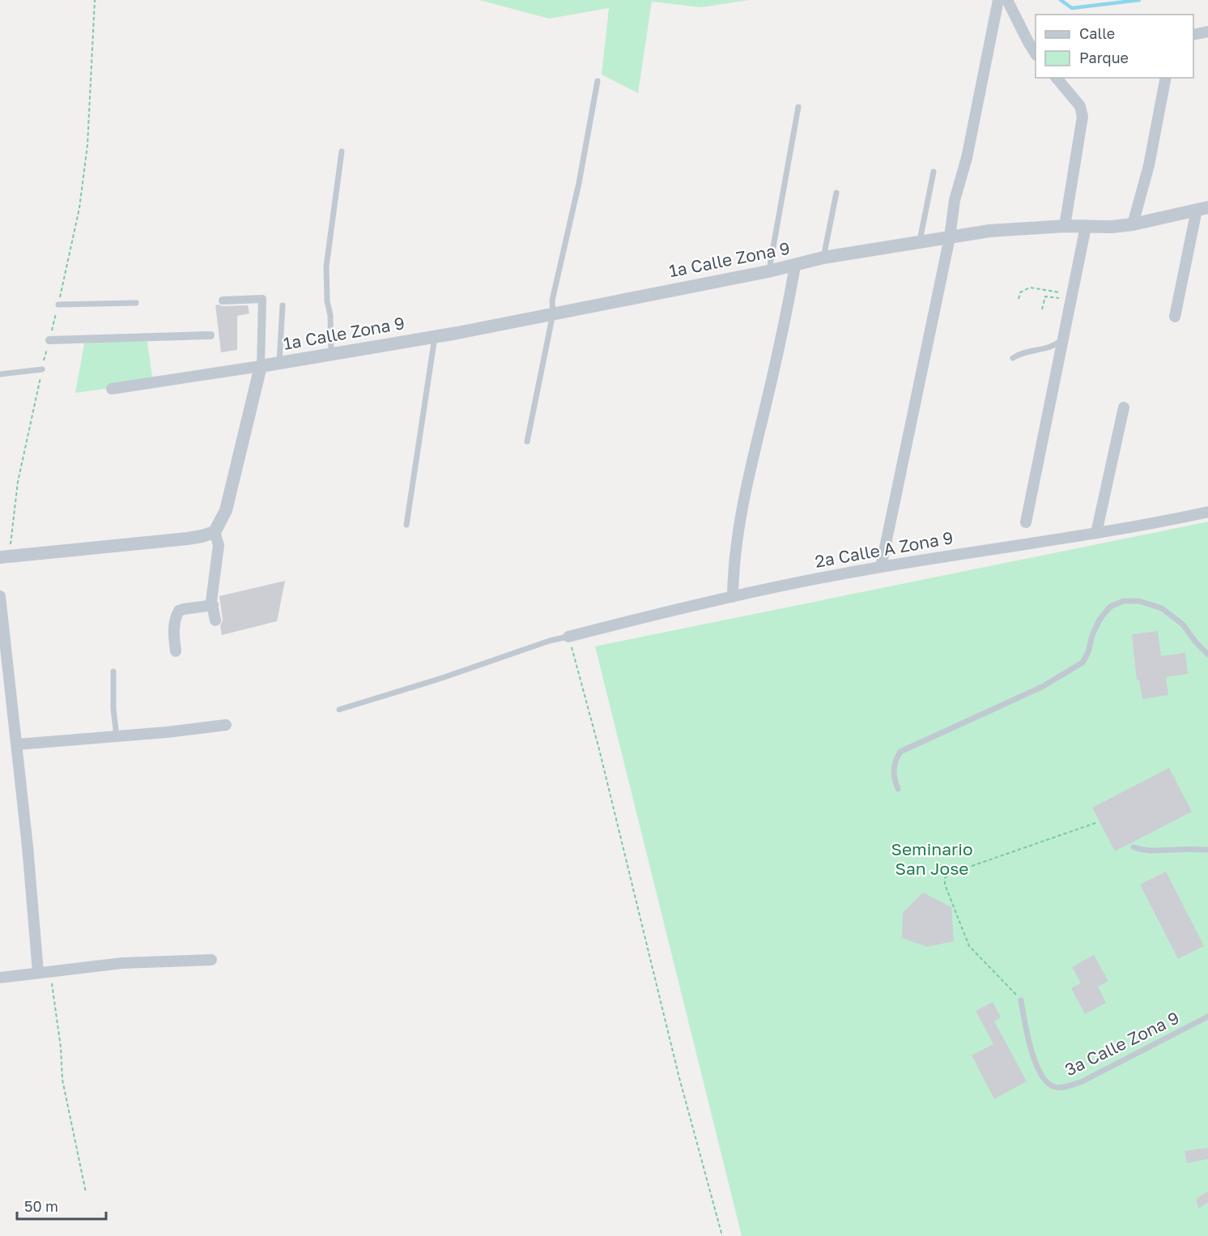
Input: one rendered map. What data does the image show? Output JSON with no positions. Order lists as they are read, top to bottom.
{
  "streets": {
    "street": ["1a Calle Zona 9", "2a Calle A Zona 9"],
    "lane": ["3a Calle Zona 9"]
  },
  "parks": ["Seminario San Jose"],
  "legend": ["Calle", "Parque"],
  "scale_bar": "50 m"
}
